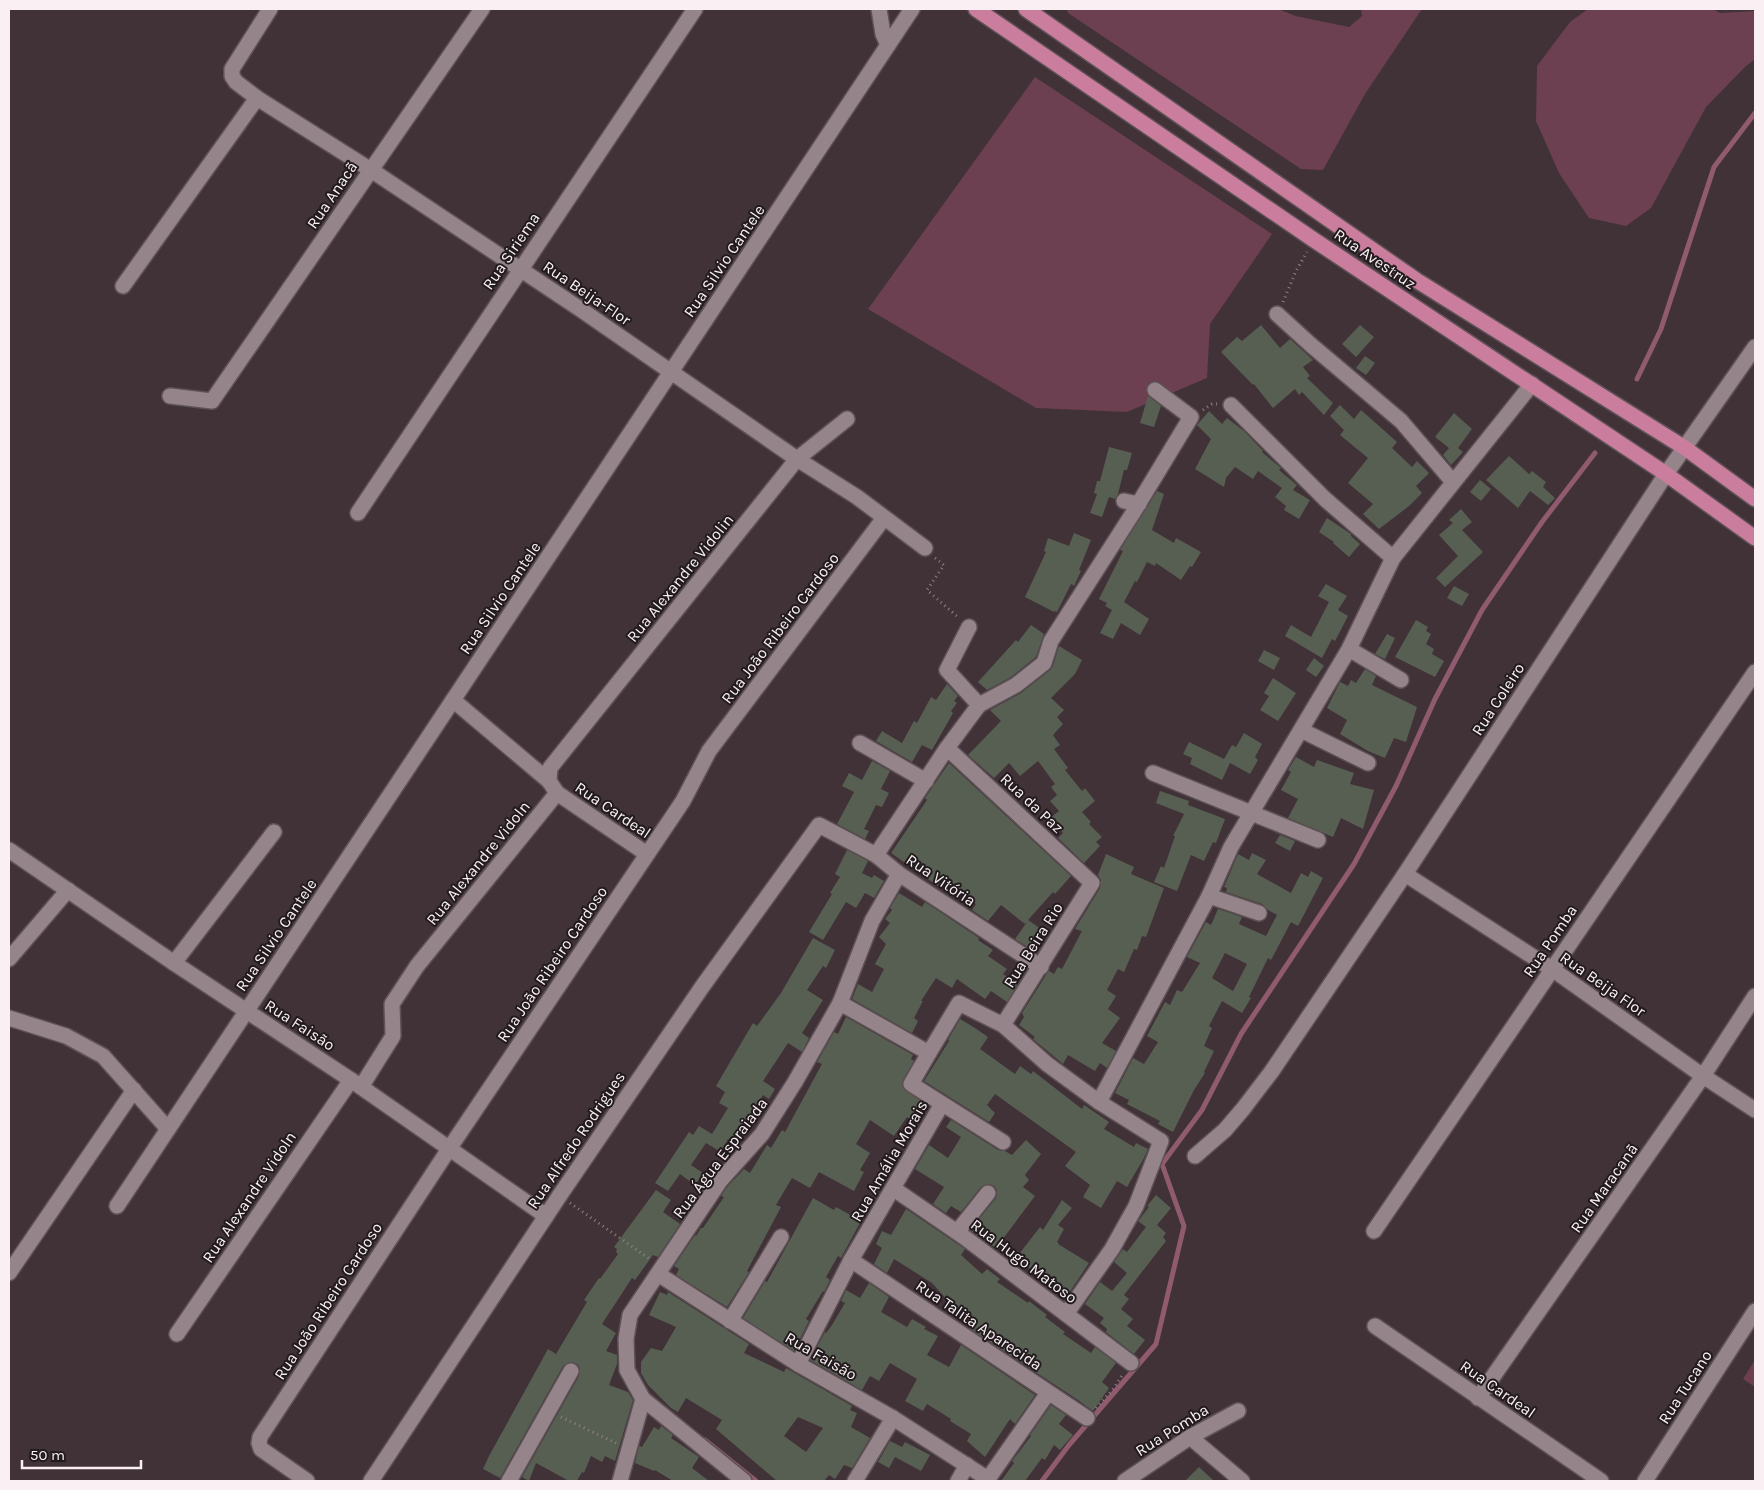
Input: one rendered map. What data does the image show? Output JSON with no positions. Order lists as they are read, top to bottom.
{
  "streets": {
    "main road": ["Rua Avestruz"],
    "street": [
      "Rua Anacã",
      "Rua Siriema",
      "Rua Silvio Cantele",
      "Rua Beija-Flor",
      "Rua Alexandre Vidolin",
      "Rua João Ribeiro Cardoso",
      "Rua Coleiro",
      "Rua da Paz",
      "Rua Cardeal",
      "Rua Alexandre Vidoln",
      "Rua Vitória",
      "Rua Pomba",
      "Rua Beira Rio",
      "Rua Beija Flor",
      "Rua Faisão",
      "Rua Alfredo Rodrigues",
      "Rua Água Espraiada",
      "Rua Amália Morais",
      "Rua Maracanã",
      "Rua Hugo Matoso",
      "Rua Talita Aparecida",
      "Rua Tucano"
    ]
  },
  "crossings": [
    ["Rua Anacã", "Rua Beija-Flor"],
    ["Rua Siriema", "Rua Beija-Flor"],
    ["Rua Avestruz", "Rua Coleiro"],
    ["Rua Silvio Cantele", "Rua Beija-Flor"],
    ["Rua Silvio Cantele", "Rua Cardeal"],
    ["Rua Silvio Cantele", "Rua Faisão"],
    ["Rua Beija-Flor", "Rua Alexandre Vidolin"],
    ["Rua Beija-Flor", "Rua João Ribeiro Cardoso"],
    ["Rua Alexandre Vidolin", "Rua Cardeal"],
    ["Rua Alexandre Vidolin", "Rua Alexandre Vidoln"],
    ["Rua João Ribeiro Cardoso", "Rua Cardeal"],
    ["Rua João Ribeiro Cardoso", "Rua Faisão"],
    ["Rua Coleiro", "Rua Beija Flor"],
    ["Rua da Paz", "Rua Beira Rio"],
    ["Rua Cardeal", "Rua Alexandre Vidoln"],
    ["Rua Cardeal", "Rua Maracanã"],
    ["Rua Alexandre Vidoln", "Rua Faisão"],
    ["Rua Vitória", "Rua Beira Rio"],
    ["Rua Vitória", "Rua Alfredo Rodrigues"],
    ["Rua Vitória", "Rua Água Espraiada"],
    ["Rua Pomba", "Rua Beija Flor"],
    ["Rua Beija Flor", "Rua Maracanã"],
    ["Rua Faisão", "Rua Alfredo Rodrigues"],
    ["Rua Faisão", "Rua Água Espraiada"],
    ["Rua Faisão", "Rua Amália Morais"],
    ["Rua Faisão", "Rua Talita Aparecida"],
    ["Rua Amália Morais", "Rua Hugo Matoso"],
    ["Rua Amália Morais", "Rua Talita Aparecida"]
  ],
  "scale_bar": "50 m"
}
